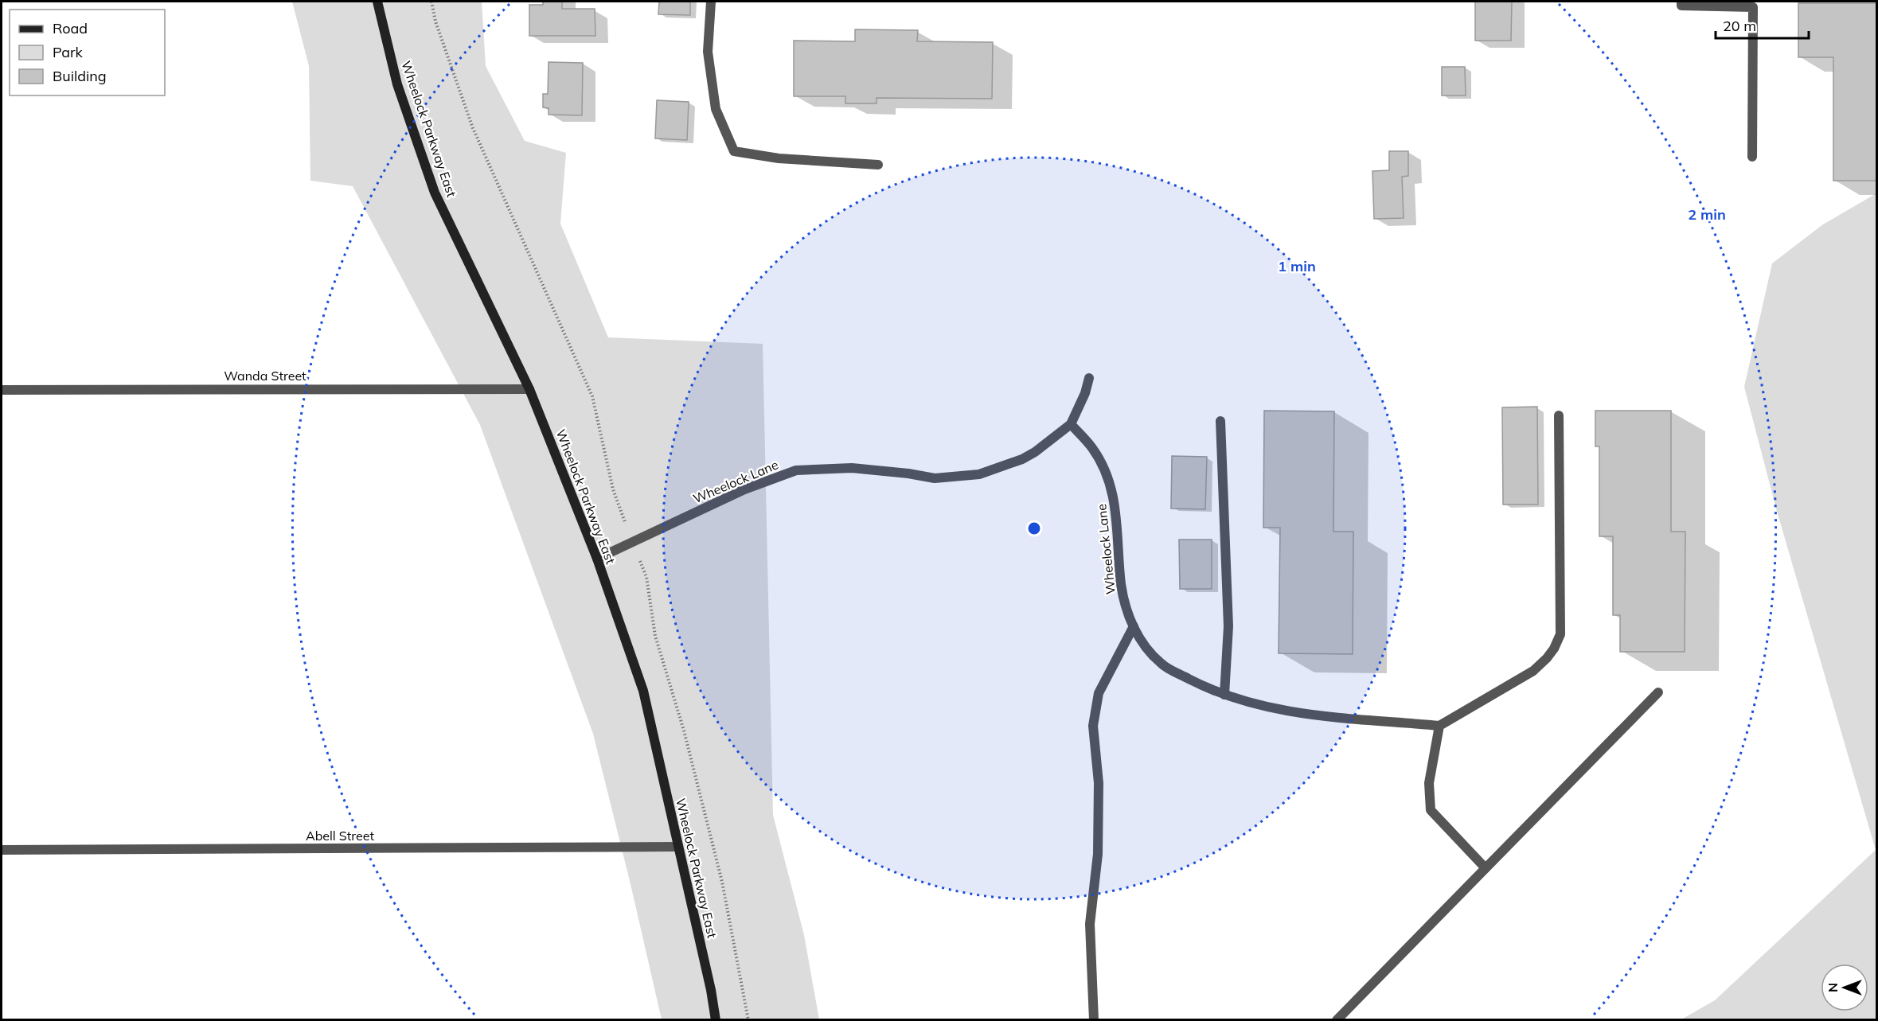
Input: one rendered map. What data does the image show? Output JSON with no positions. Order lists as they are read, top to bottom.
{
  "streets": {
    "street": [
      "Wheelock Parkway East",
      "Wanda Street",
      "Wheelock Lane",
      "Abell Street"
    ]
  },
  "crossings": [
    ["Wheelock Parkway East", "Wanda Street"],
    ["Wheelock Parkway East", "Wheelock Lane"],
    ["Wheelock Parkway East", "Abell Street"]
  ],
  "legend": ["Road", "Park", "Building"],
  "scale_bar": "20 m",
  "north": "left",
  "rings": ["2 min", "1 min"]
}
